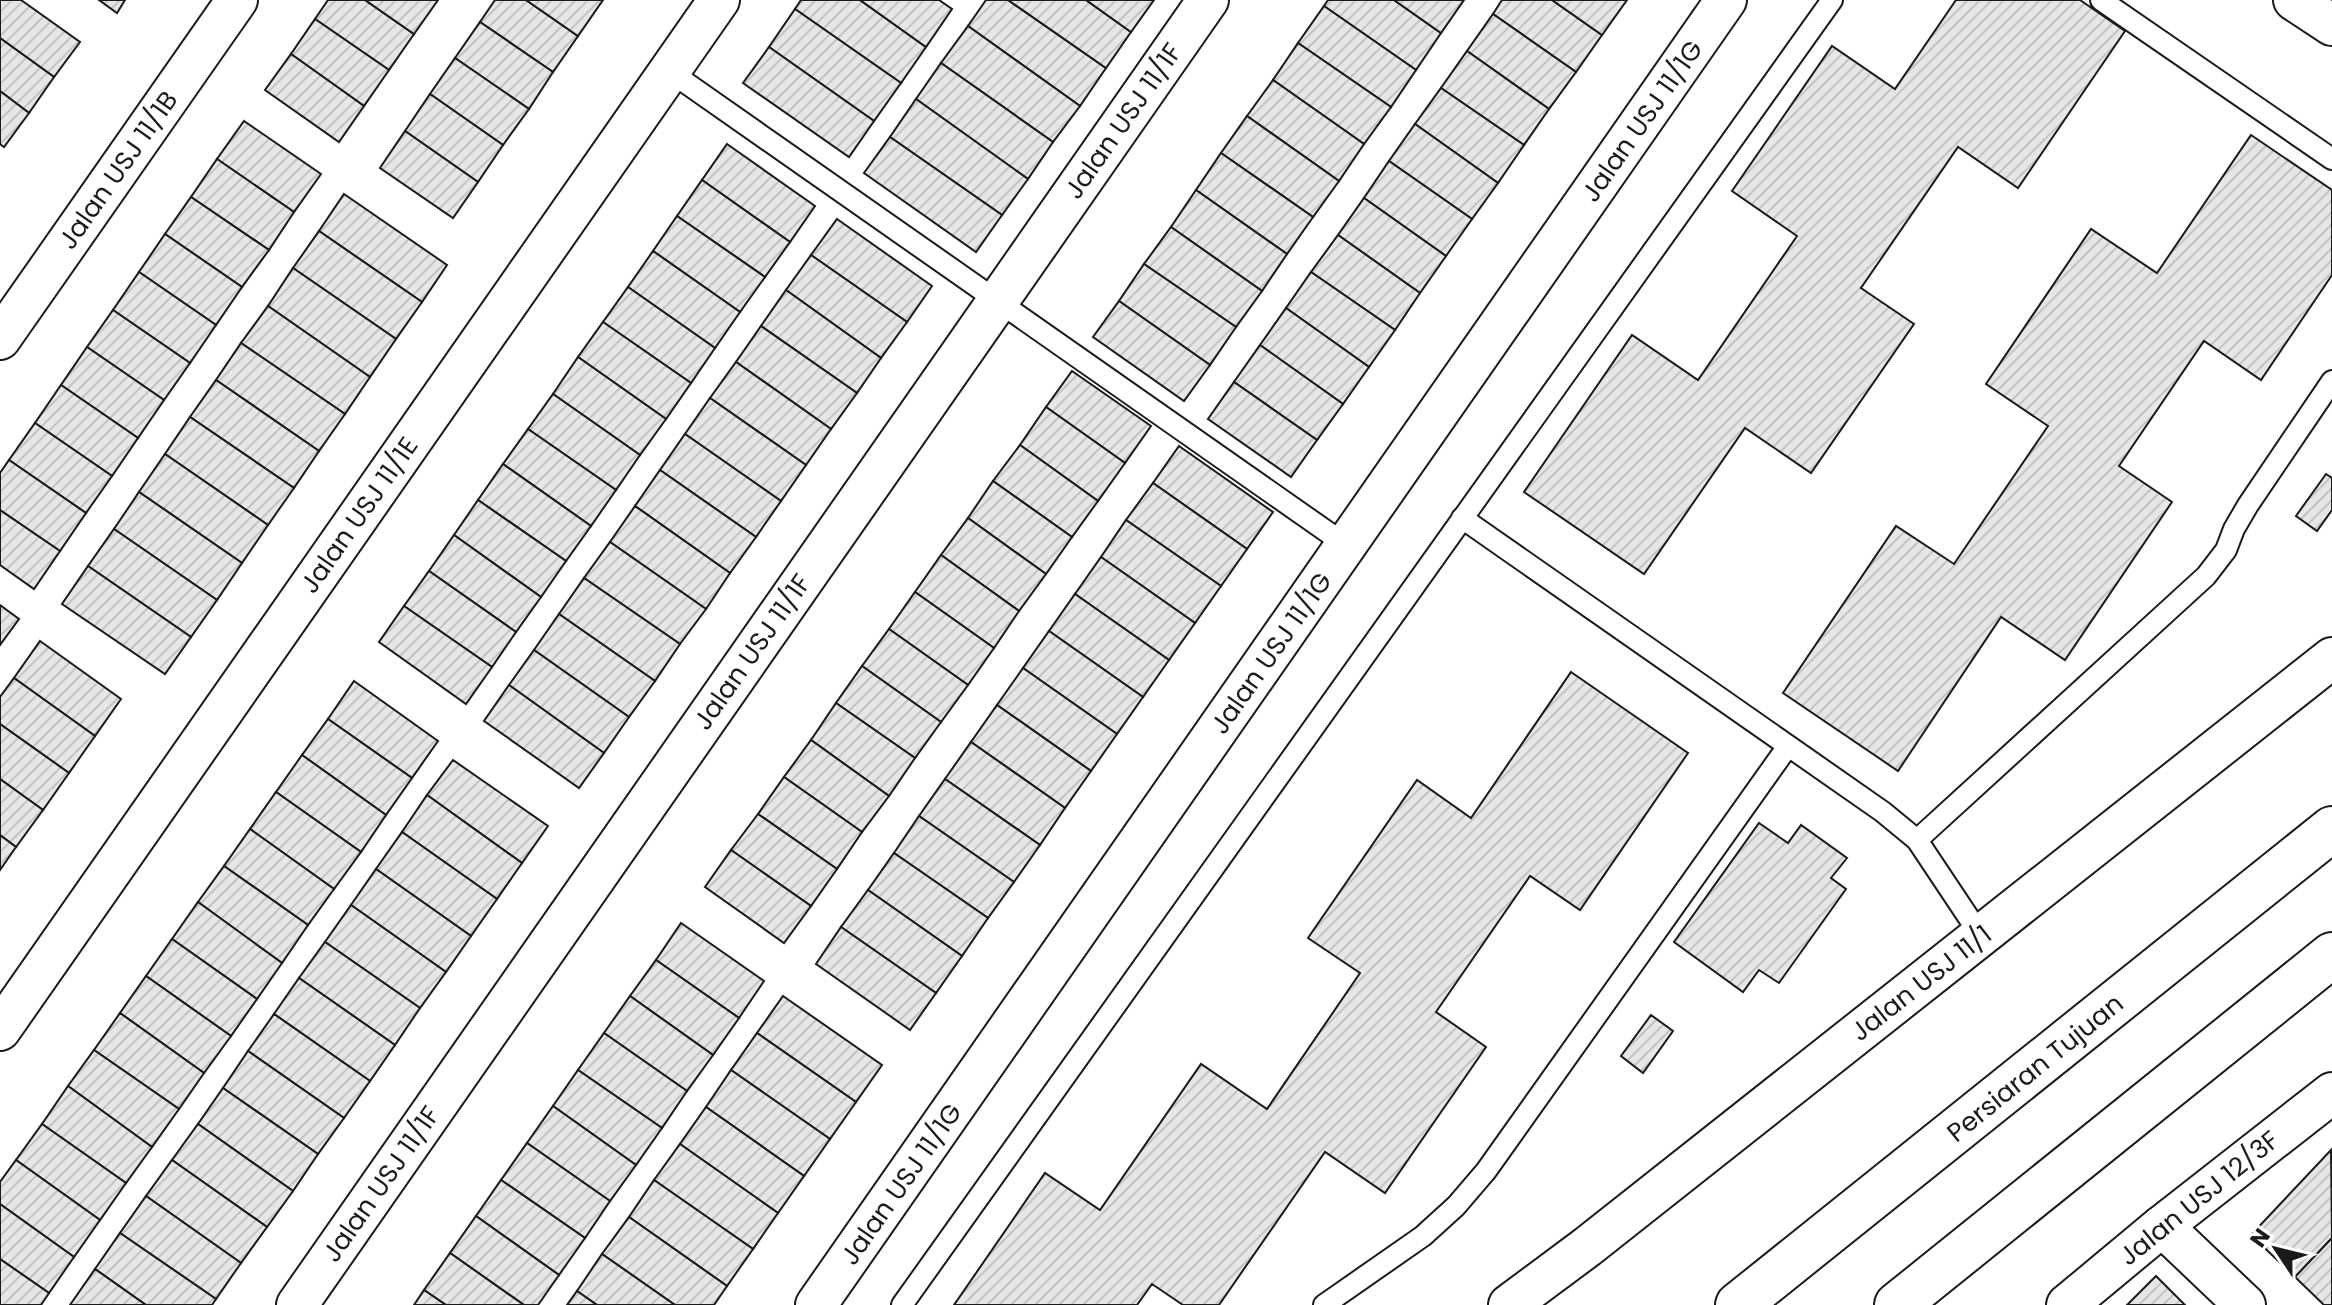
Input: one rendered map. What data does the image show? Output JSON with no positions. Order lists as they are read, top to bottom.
{
  "streets": {
    "main road": ["Persiaran Tujuan"],
    "street": [
      "Jalan USJ 11/1F",
      "Jalan USJ 11/1G",
      "Jalan USJ 11/1B",
      "Jalan USJ 11/1E",
      "Jalan USJ 11/1",
      "Jalan USJ 12/3F"
    ]
  },
  "north": "top left"
}
